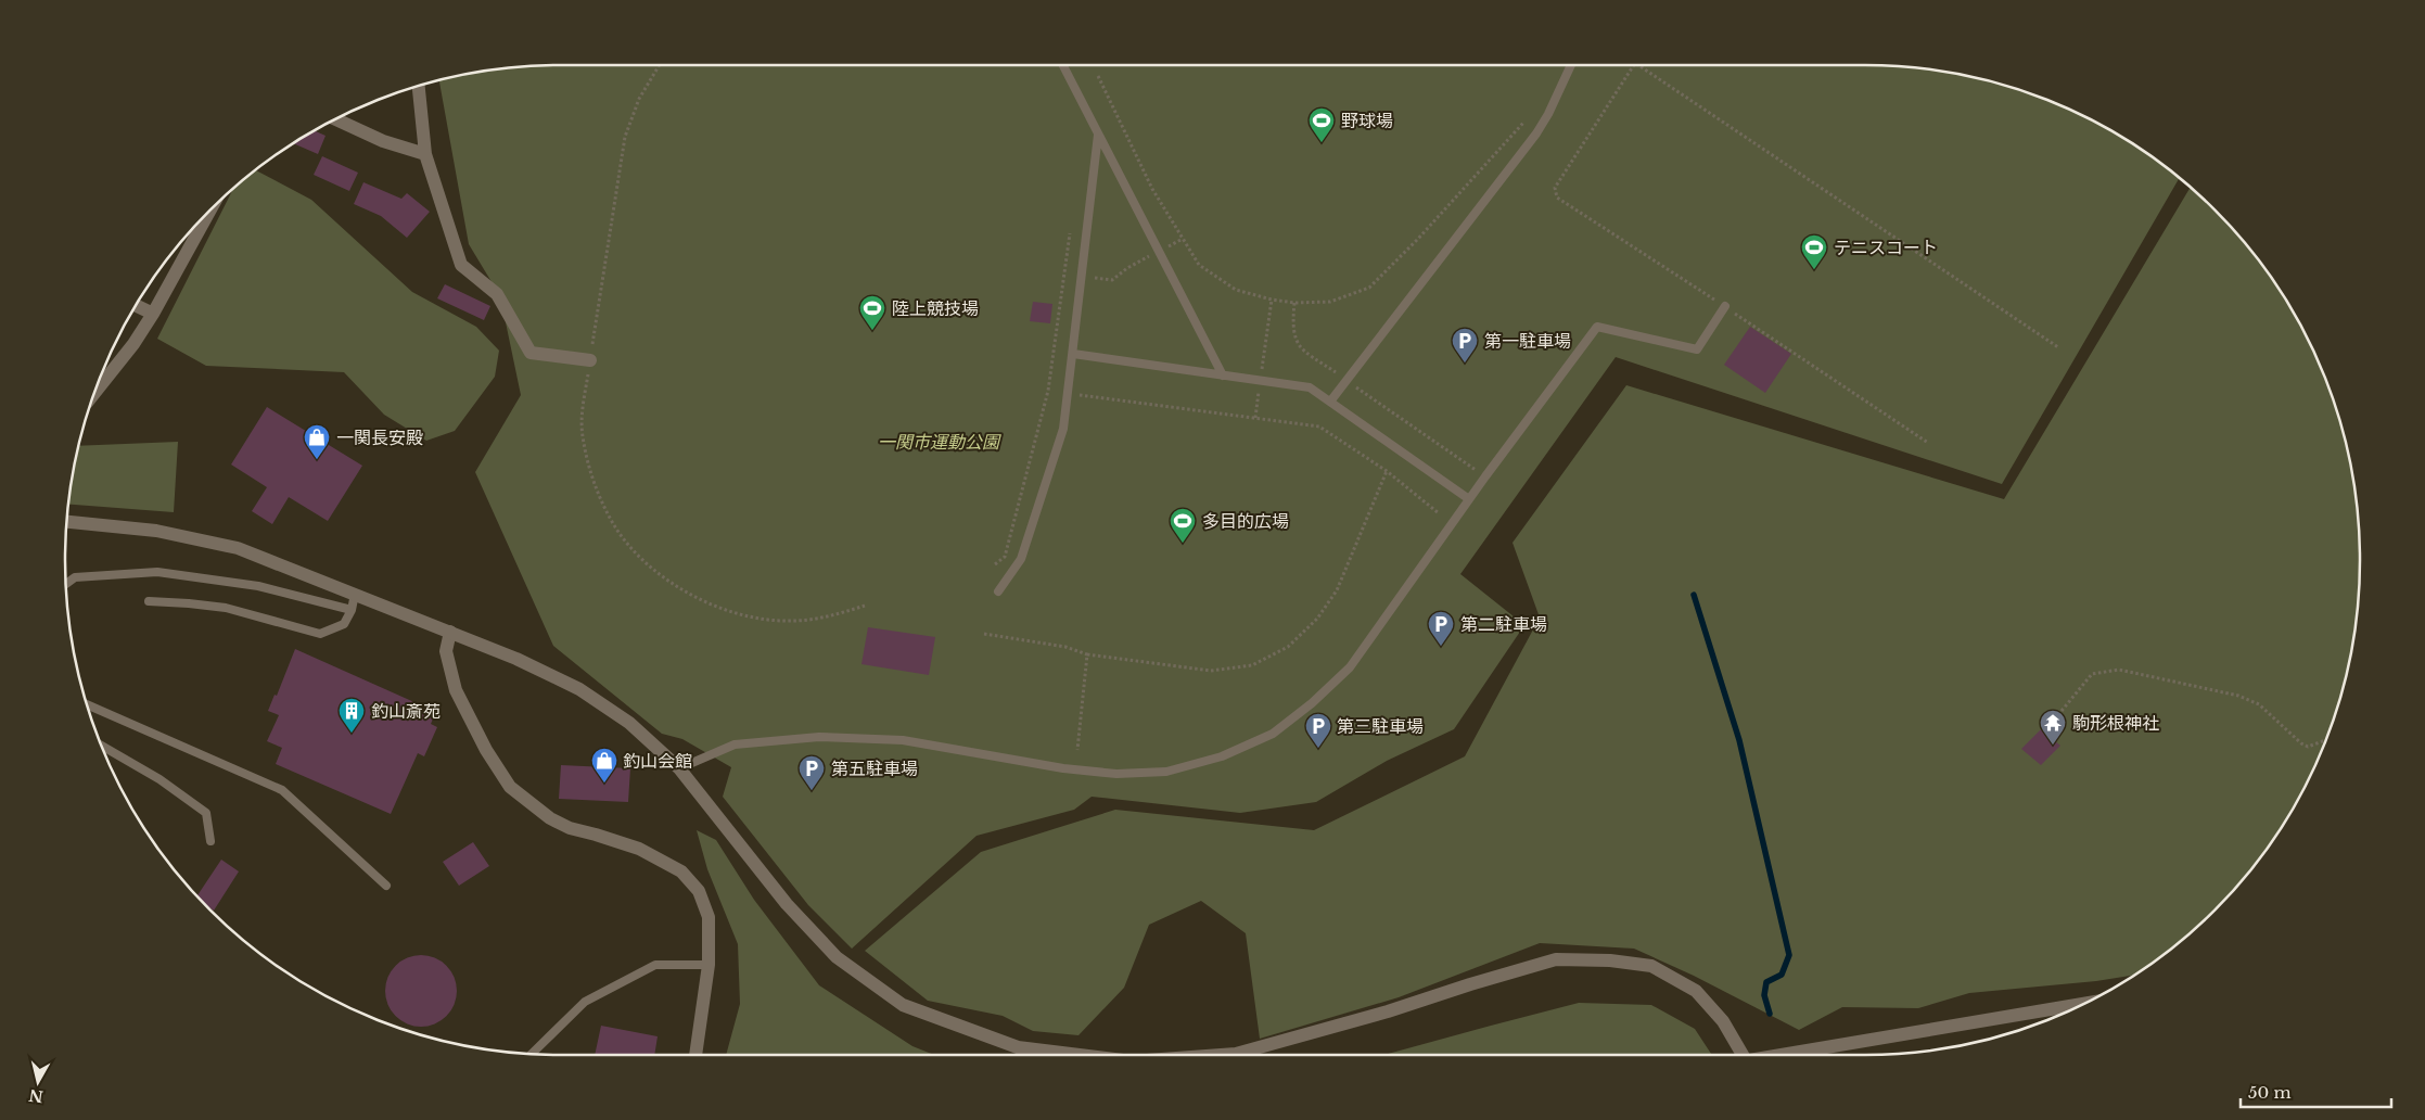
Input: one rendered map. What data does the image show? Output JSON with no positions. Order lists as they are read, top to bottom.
{
  "parks": ["一関市運動公園"],
  "places": {
    "sports": [
      "野球場",
      "テニスコート",
      "陸上競技場",
      "多目的広場"
    ],
    "parking": [
      "第一駐車場",
      "第二駐車場",
      "第三駐車場",
      "第五駐車場"
    ],
    "shop": ["一関長安殿", "釣山会館"],
    "building": ["釣山斎苑"],
    "temple": ["駒形根神社"]
  },
  "scale_bar": "50 m",
  "north": "bottom"
}
